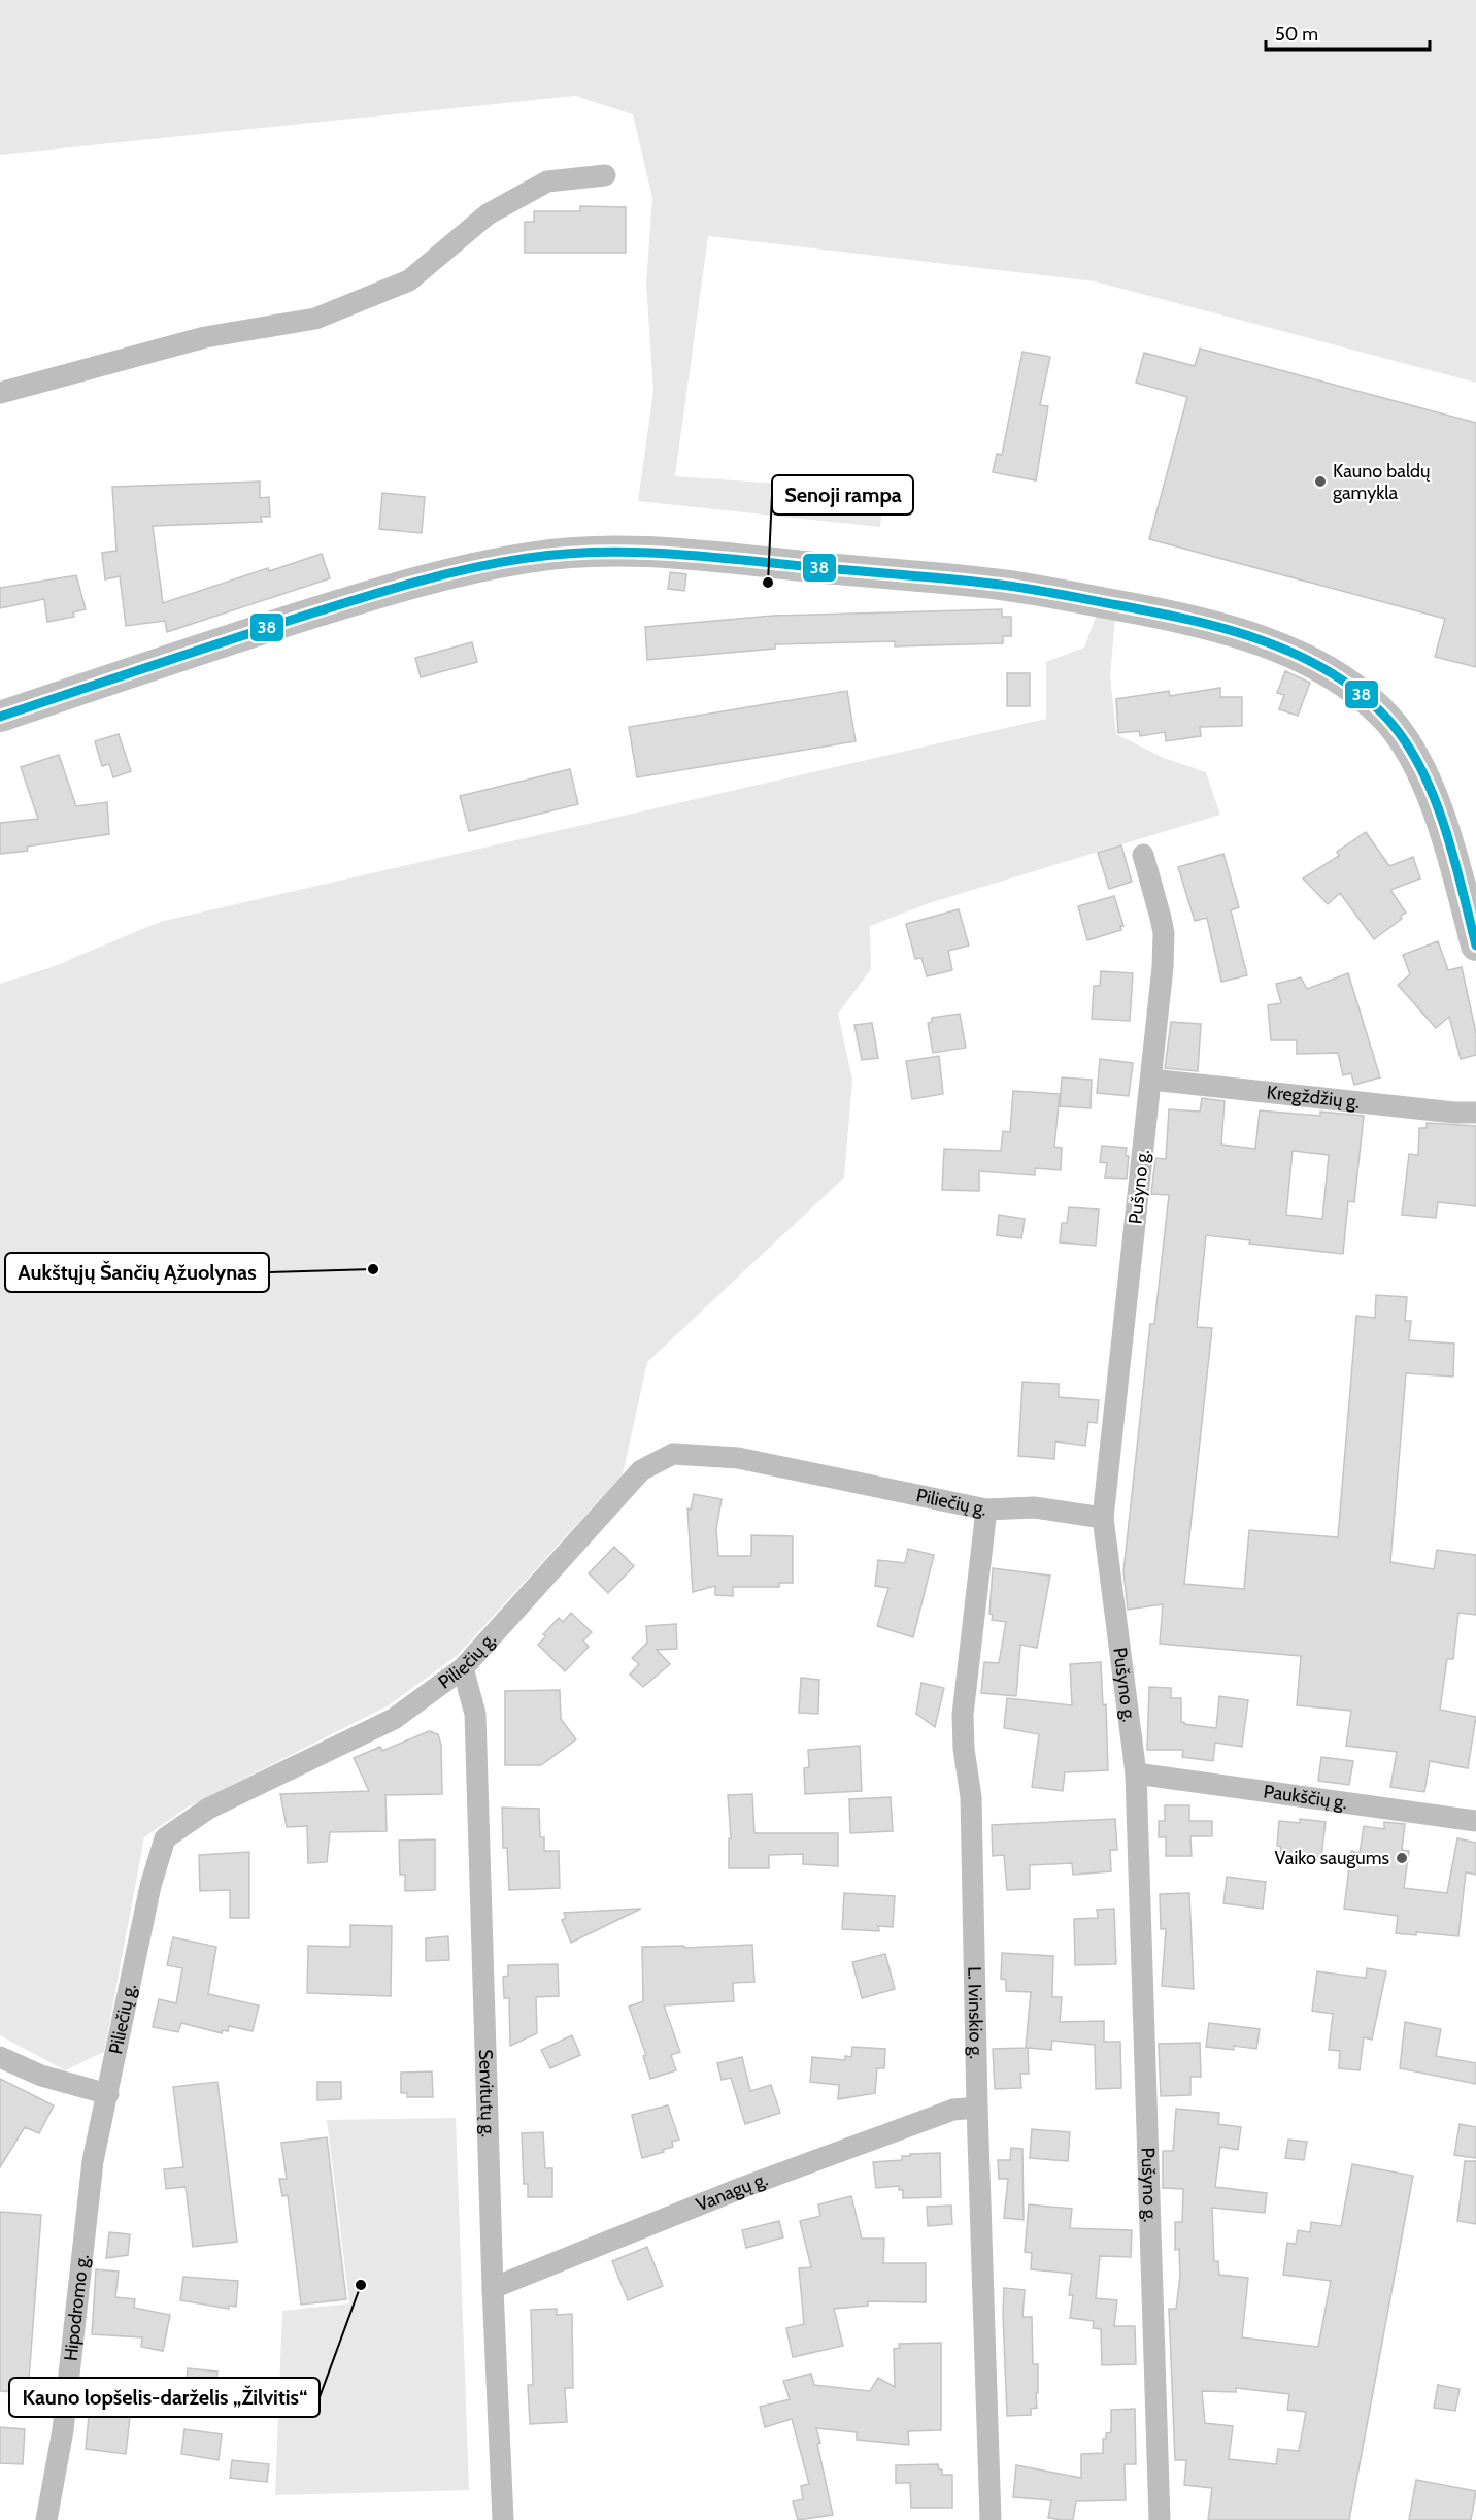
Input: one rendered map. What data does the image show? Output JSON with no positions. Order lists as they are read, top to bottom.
{
  "streets": {
    "street": [
      "Kregždžių g.",
      "Pušyno g.",
      "Piliečių g.",
      "Paukščių g.",
      "L. Ivinskio g.",
      "Servitutų g.",
      "Vanagų g.",
      "Hipodromo g."
    ]
  },
  "crossings": [
    ["Kregždžių g.", "Pušyno g."],
    ["Pušyno g.", "Piliečių g."],
    ["Pušyno g.", "Paukščių g."],
    ["Piliečių g.", "L. Ivinskio g."],
    ["Piliečių g.", "Servitutų g."],
    ["Piliečių g.", "Hipodromo g."],
    ["L. Ivinskio g.", "Vanagų g."],
    ["Servitutų g.", "Vanagų g."]
  ],
  "places": [
    "Kauno baldų gamykla",
    "Senoji rampa",
    "Aukštųjų Šančių Ąžuolynas",
    "Vaiko saugums",
    "Kauno lopšelis-darželis „Žilvitis“"
  ],
  "lines": ["transit line 38"],
  "scale_bar": "50 m"
}
